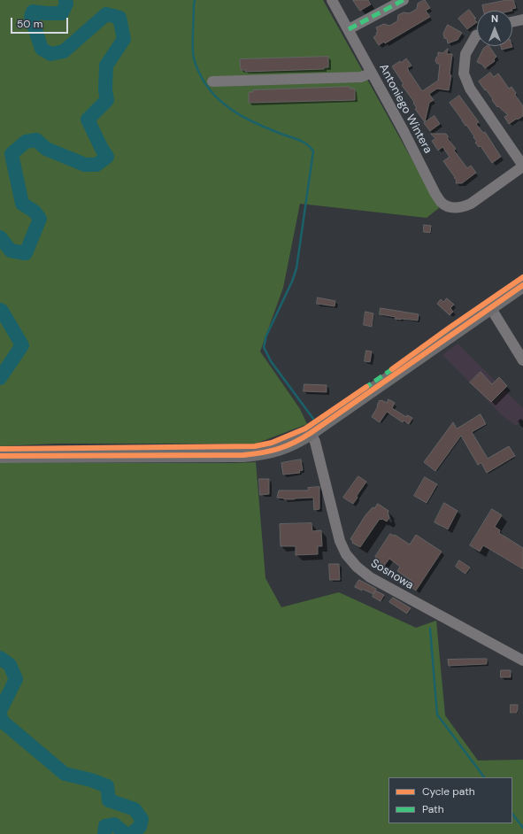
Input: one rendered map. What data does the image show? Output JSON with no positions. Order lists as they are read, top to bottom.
{
  "streets": {
    "street": ["Antoniego Wintera", "Sosnowa"]
  },
  "legend": ["Cycle path", "Path"],
  "scale_bar": "50 m",
  "north": "top"
}
